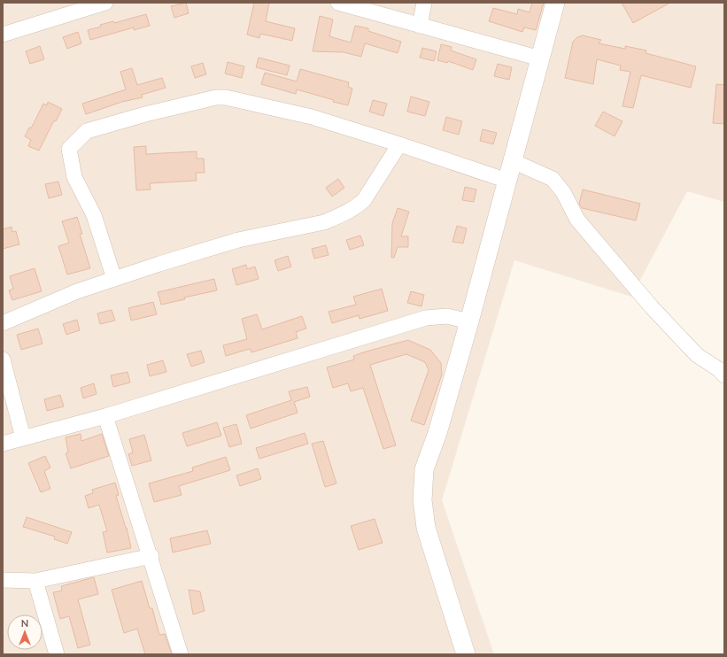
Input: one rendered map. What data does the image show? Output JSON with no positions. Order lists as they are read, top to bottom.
{
  "north": "top"
}
